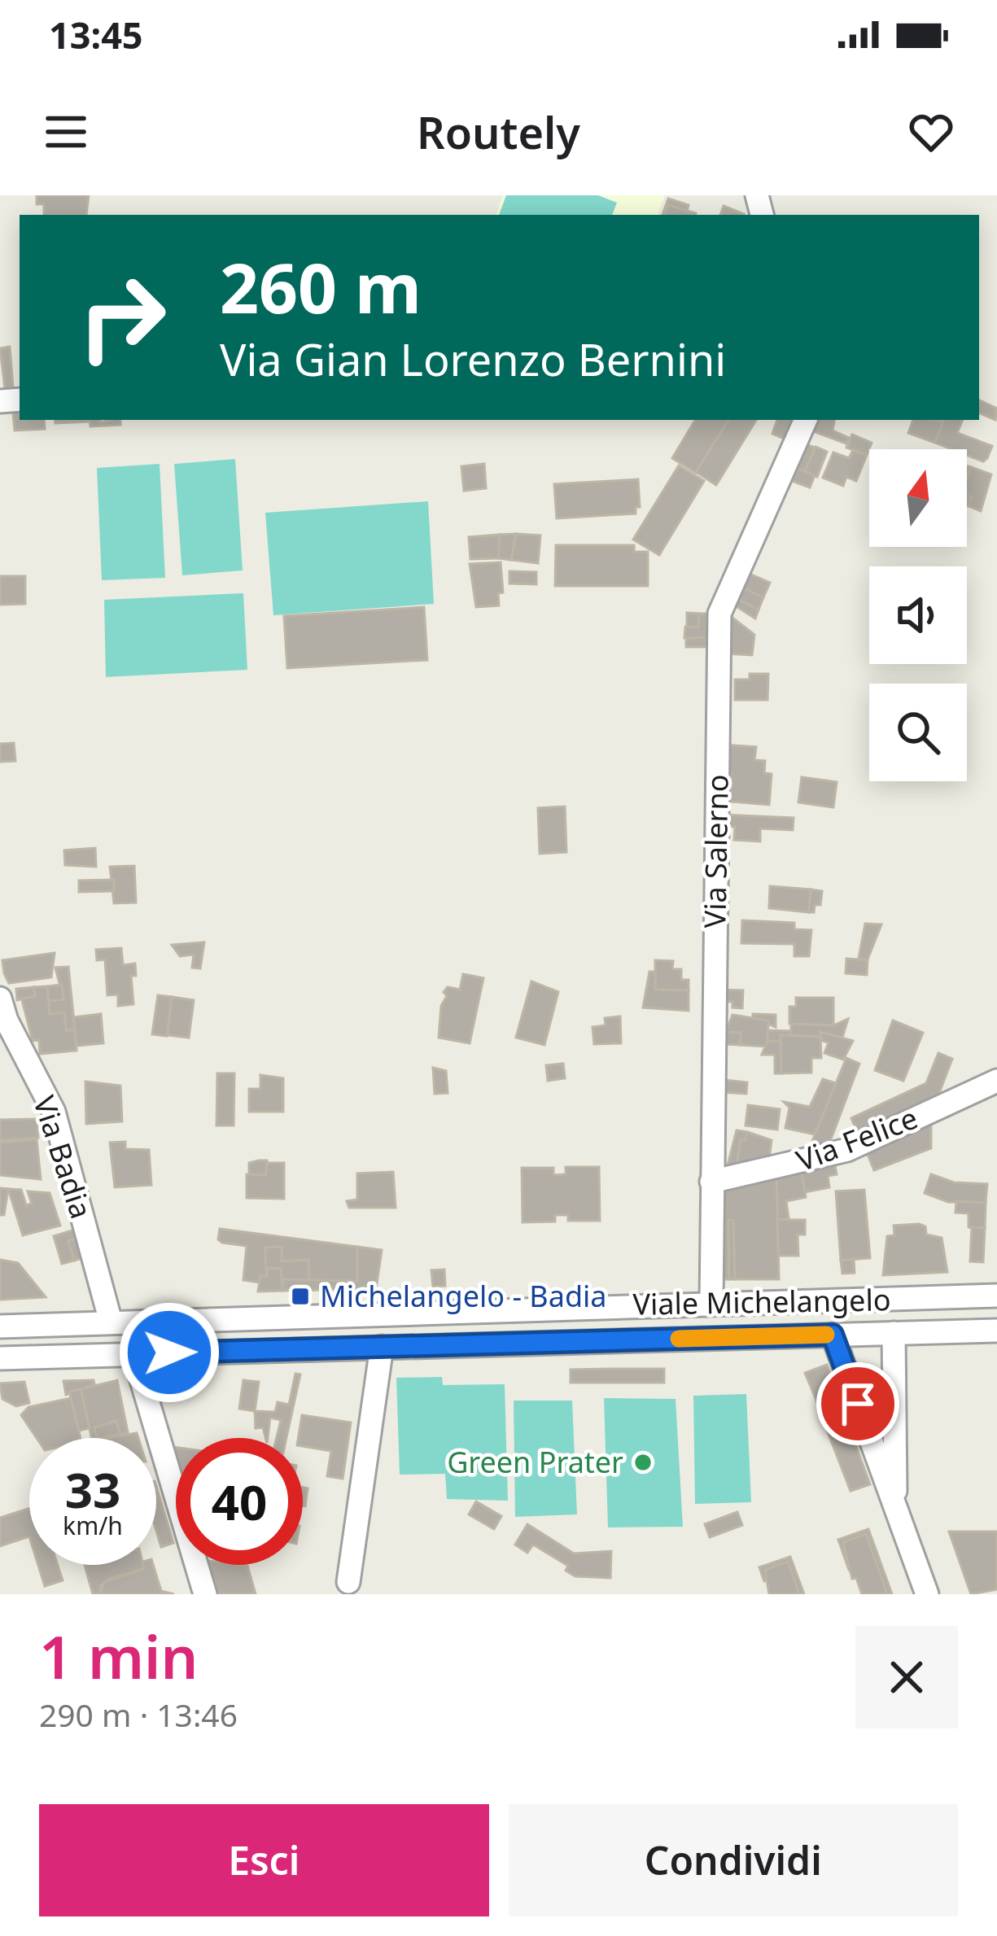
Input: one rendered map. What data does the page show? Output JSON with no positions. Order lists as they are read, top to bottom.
{
  "streets": {
    "street": [
      "Via Salerno",
      "Via Felice",
      "Via Badia",
      "Viale Michelangelo"
    ]
  },
  "crossings": [
    ["Via Salerno", "Via Felice"],
    ["Via Salerno", "Viale Michelangelo"],
    ["Via Badia", "Viale Michelangelo"]
  ],
  "places": {
    "transit": ["Michelangelo - Badia"],
    "other": ["Green Prater"]
  },
  "north": "top",
  "page": {
    "status": "13:45",
    "header": "Routely",
    "turn": ["260 m", "Via Gian Lorenzo Bernini"],
    "speed": "33 km/h",
    "limit": "40",
    "heading": ["1 min", "290 m · 13:46"],
    "buttons": ["Esci", "Condividi"]
  }
}
